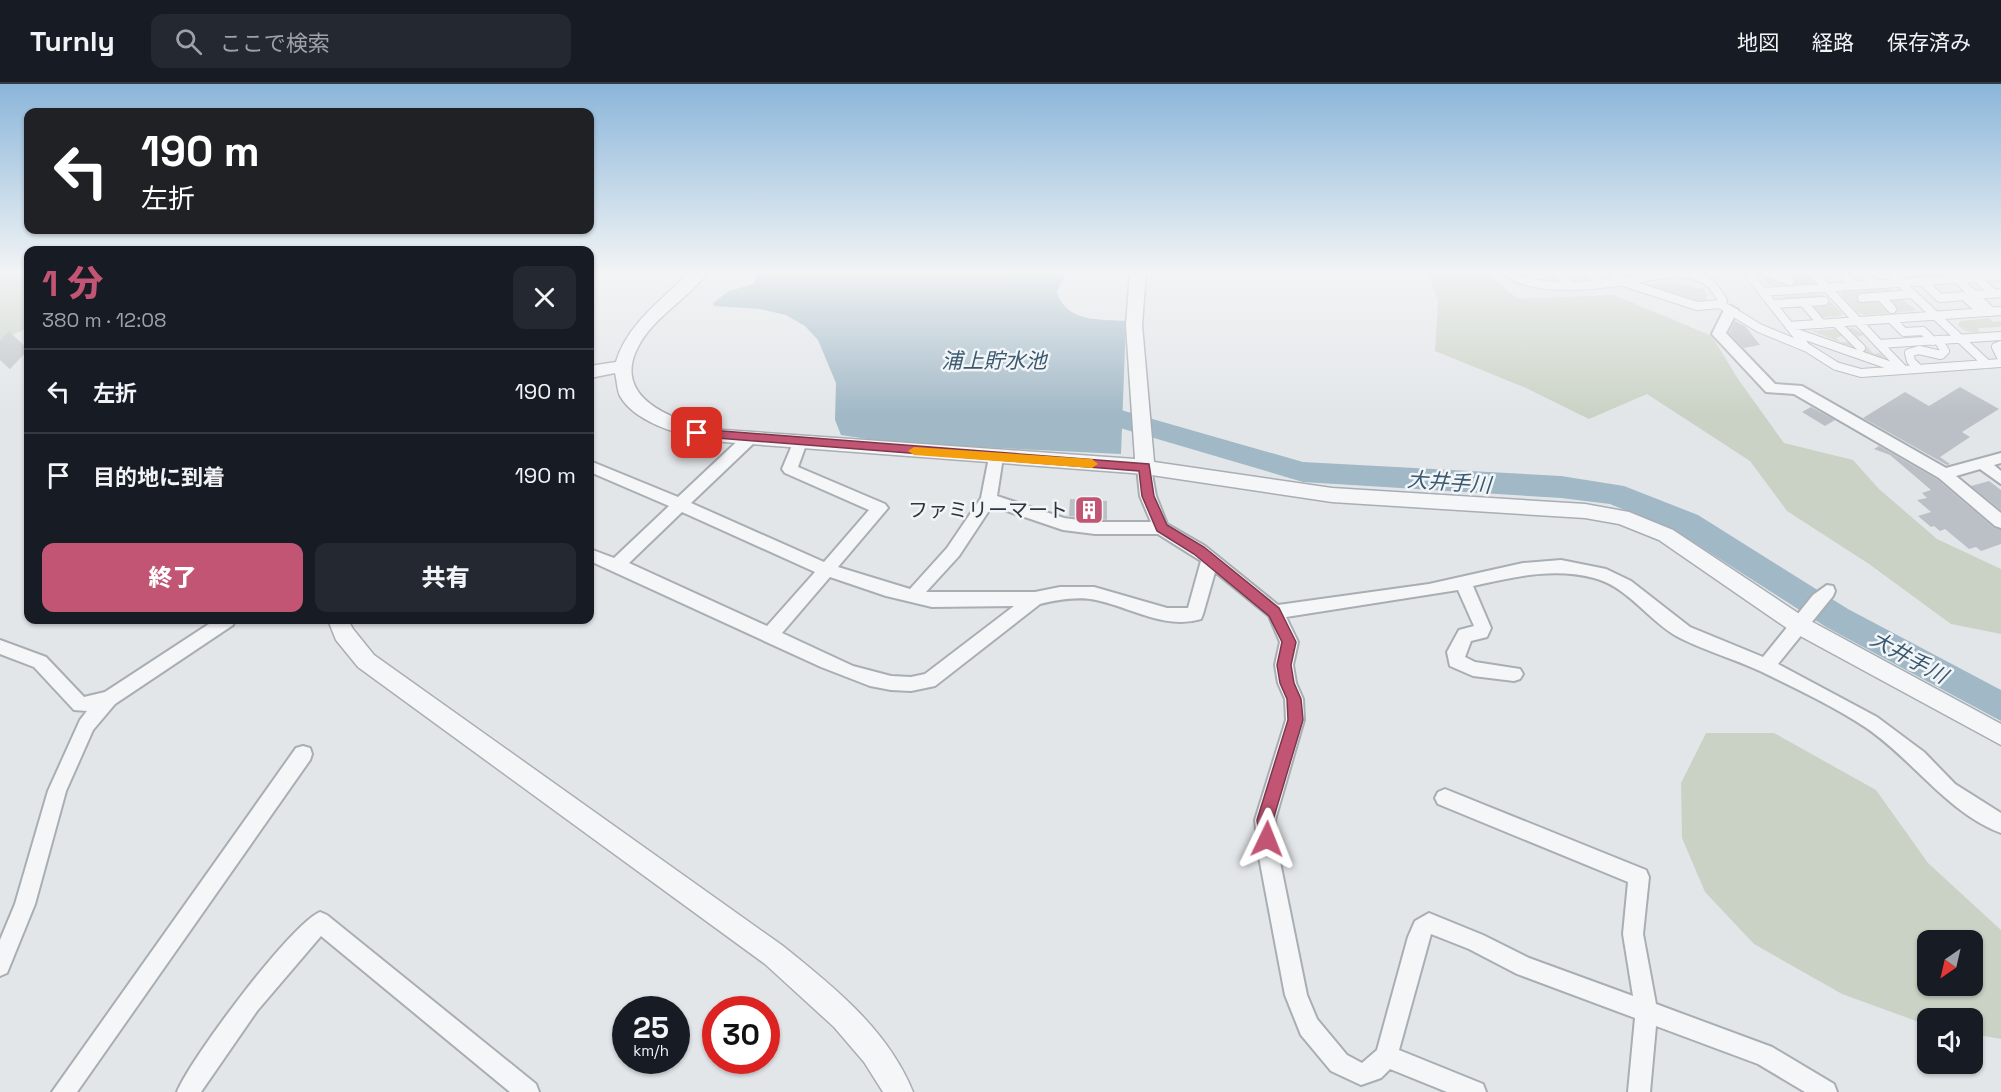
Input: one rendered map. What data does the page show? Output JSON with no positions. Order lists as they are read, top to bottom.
{
  "water": ["浦上貯水池", "大井手川"],
  "places": {
    "building": ["ファミリーマート"]
  },
  "north": "bottom left",
  "page": {
    "header": "Turnly",
    "search": "ここで検索",
    "nav": ["地図", "経路", "保存済み"],
    "turn": ["190 m", "左折"],
    "heading": ["1 分", "380 m · 12:08"],
    "list": [
      {
        "name": "左折",
        "value": "190 m"
      },
      {
        "name": "目的地に到着",
        "value": "190 m"
      }
    ],
    "buttons": ["終了", "共有"],
    "speed": "25 km/h",
    "limit": "30"
  }
}
